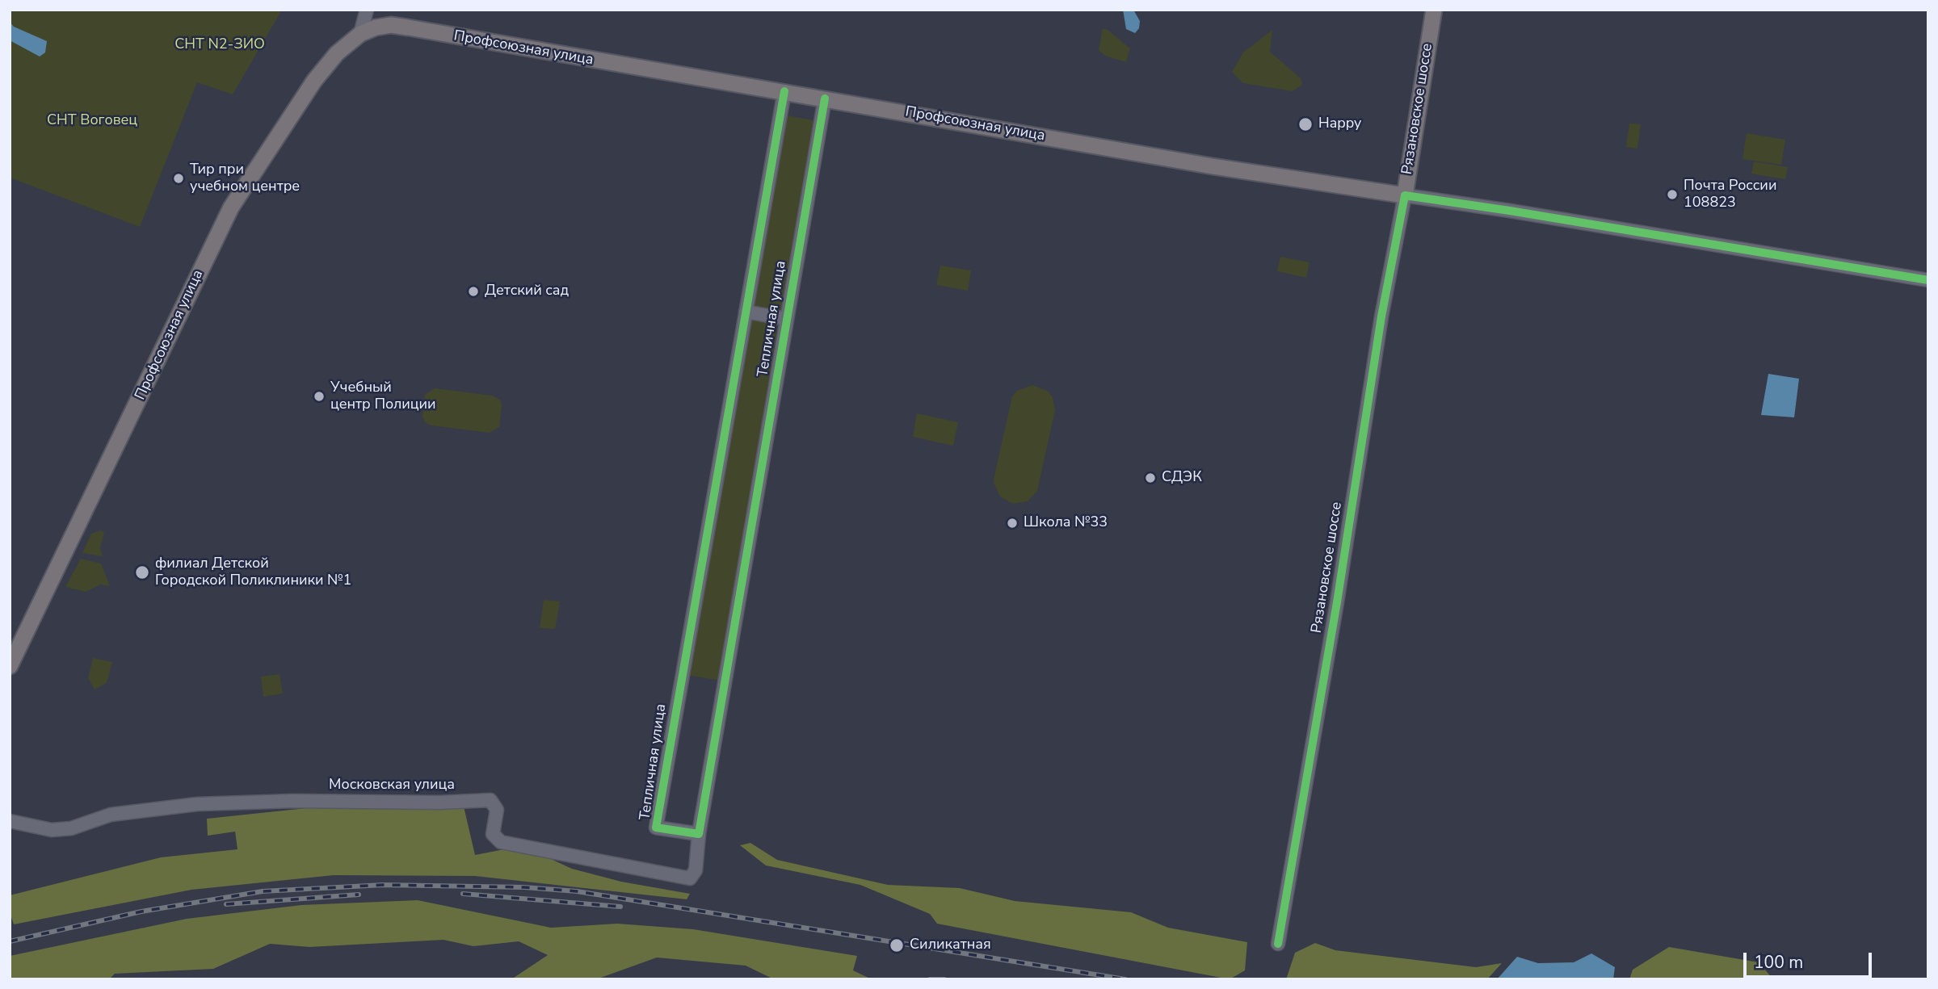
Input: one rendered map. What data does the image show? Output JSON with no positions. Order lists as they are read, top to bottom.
{
  "streets": {
    "main road": ["Профсоюзная улица", "Рязановское шоссе"],
    "street": ["Тепличная улица", "Московская улица"]
  },
  "crossings": [
    ["Профсоюзная улица", "Рязановское шоссе"],
    ["Профсоюзная улица", "Тепличная улица"],
    ["Тепличная улица", "Московская улица"]
  ],
  "parks": ["СНТ N2-ЗИО", "СНТ Воговец"],
  "places": [
    "Happy",
    "Тир при учебном центре",
    "Почта России 108823",
    "Детский сад",
    "Учебный центр Полиции",
    "СДЭК",
    "Школа №33",
    "филиал Детской Городской Поликлиники №1",
    "Силикатная"
  ],
  "scale_bar": "100 m"
}
